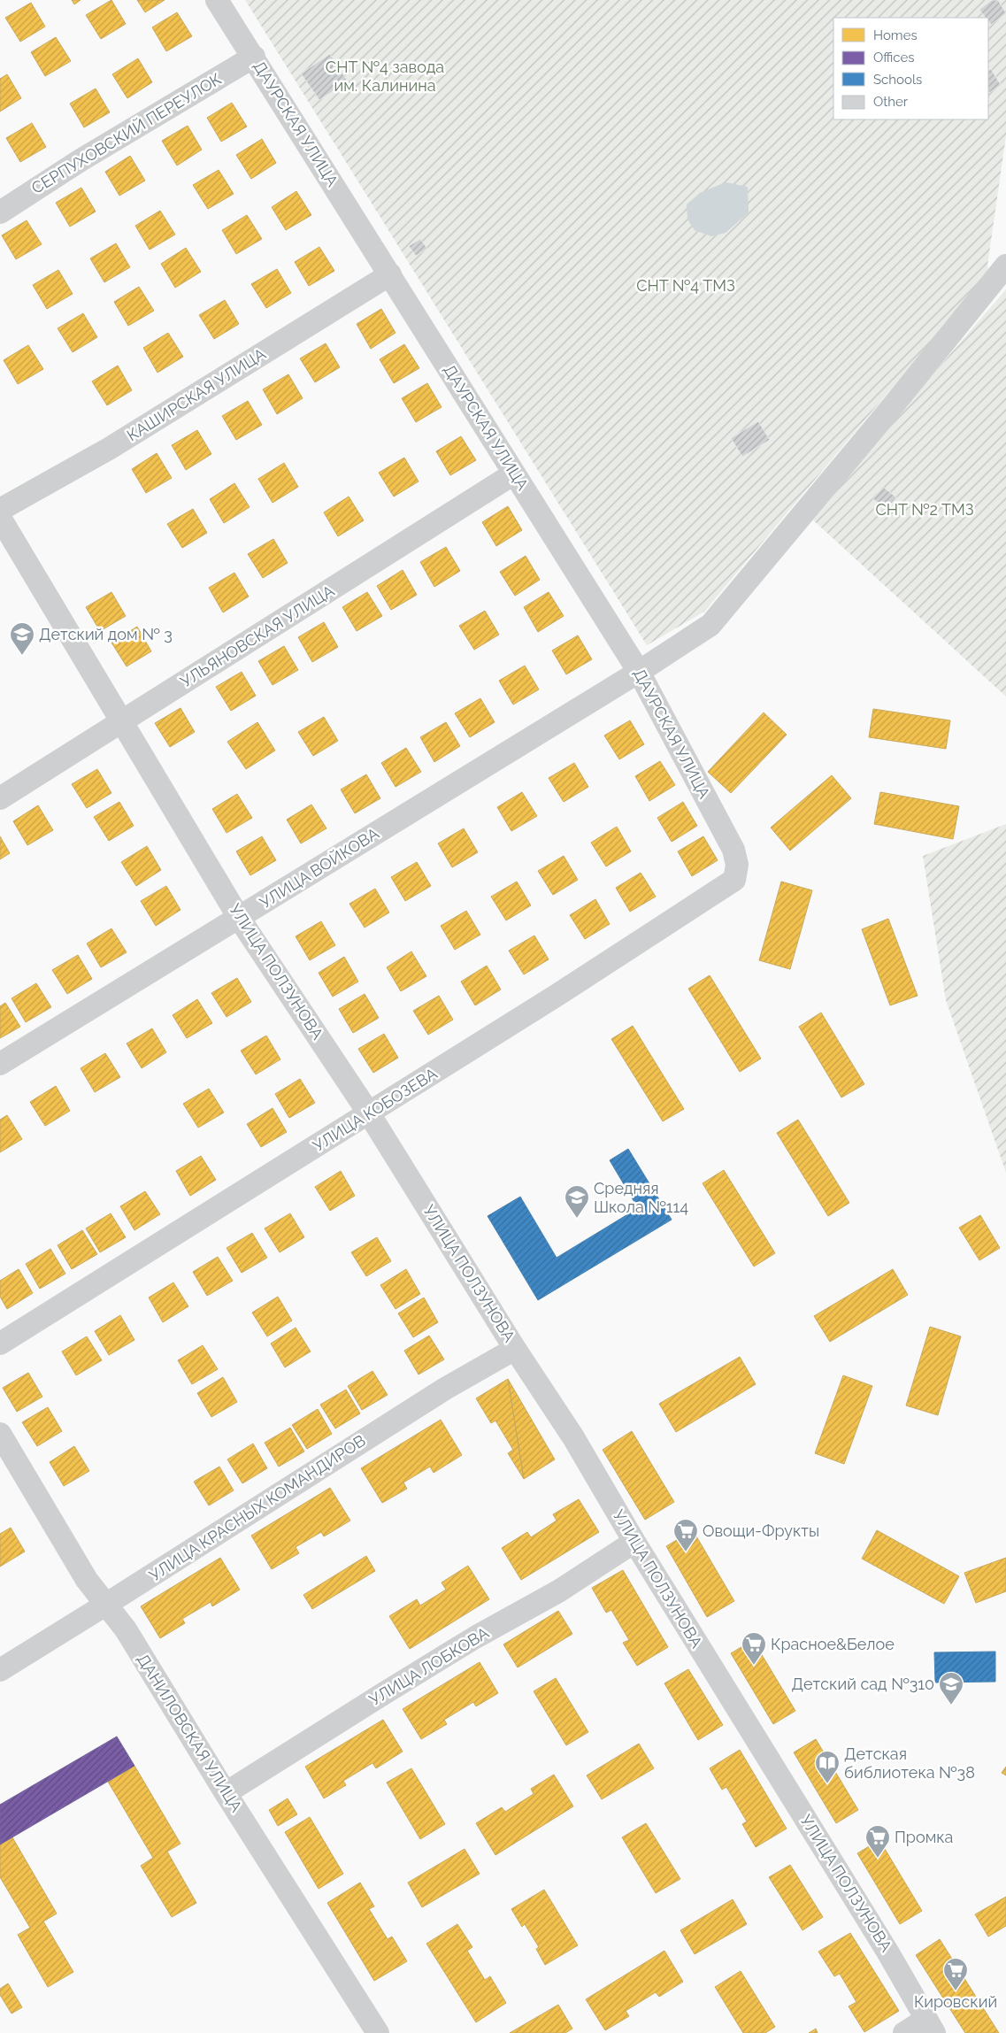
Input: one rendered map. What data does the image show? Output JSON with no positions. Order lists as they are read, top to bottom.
{
  "streets": {
    "street": [
      "ДАУРСКАЯ УЛИЦА",
      "СЕРПУХОВСКИЙ ПЕРЕУЛОК",
      "КАШИРСКАЯ УЛИЦА",
      "УЛЬЯНОВСКАЯ УЛИЦА",
      "УЛИЦА ВОЙКОВА",
      "УЛИЦА ПОЛЗУНОВА",
      "УЛИЦА КОБОЗЕВА",
      "УЛИЦА КРАСНЫХ КОМАНДИРОВ",
      "УЛИЦА ЛОБКОВА",
      "ДАНИЛОВСКАЯ УЛИЦА"
    ]
  },
  "crossings": [
    ["ДАУРСКАЯ УЛИЦА", "СЕРПУХОВСКИЙ ПЕРЕУЛОК"],
    ["ДАУРСКАЯ УЛИЦА", "КАШИРСКАЯ УЛИЦА"],
    ["ДАУРСКАЯ УЛИЦА", "УЛЬЯНОВСКАЯ УЛИЦА"],
    ["ДАУРСКАЯ УЛИЦА", "УЛИЦА ВОЙКОВА"],
    ["ДАУРСКАЯ УЛИЦА", "УЛИЦА КОБОЗЕВА"],
    ["УЛЬЯНОВСКАЯ УЛИЦА", "УЛИЦА ПОЛЗУНОВА"],
    ["УЛИЦА ВОЙКОВА", "УЛИЦА ПОЛЗУНОВА"],
    ["УЛИЦА ПОЛЗУНОВА", "УЛИЦА КОБОЗЕВА"],
    ["УЛИЦА ПОЛЗУНОВА", "УЛИЦА КРАСНЫХ КОМАНДИРОВ"],
    ["УЛИЦА ПОЛЗУНОВА", "УЛИЦА ЛОБКОВА"],
    ["УЛИЦА КРАСНЫХ КОМАНДИРОВ", "ДАНИЛОВСКАЯ УЛИЦА"],
    ["УЛИЦА ЛОБКОВА", "ДАНИЛОВСКАЯ УЛИЦА"]
  ],
  "parks": ["СНТ №4 завода им. Калинина", "СНТ №4 ТМЗ", "СНТ №2 ТМЗ"],
  "places": {
    "school or university": ["Детский дом № 3", "Средняя Школа №114", "Детский сад №310"],
    "supermarket": [
      "Овощи-Фрукты",
      "Красное&Белое",
      "Промка",
      "Кировский"
    ],
    "library": ["Детская библиотека №38"]
  },
  "legend": [
    "Homes",
    "Offices",
    "Schools",
    "Other"
  ]
}
